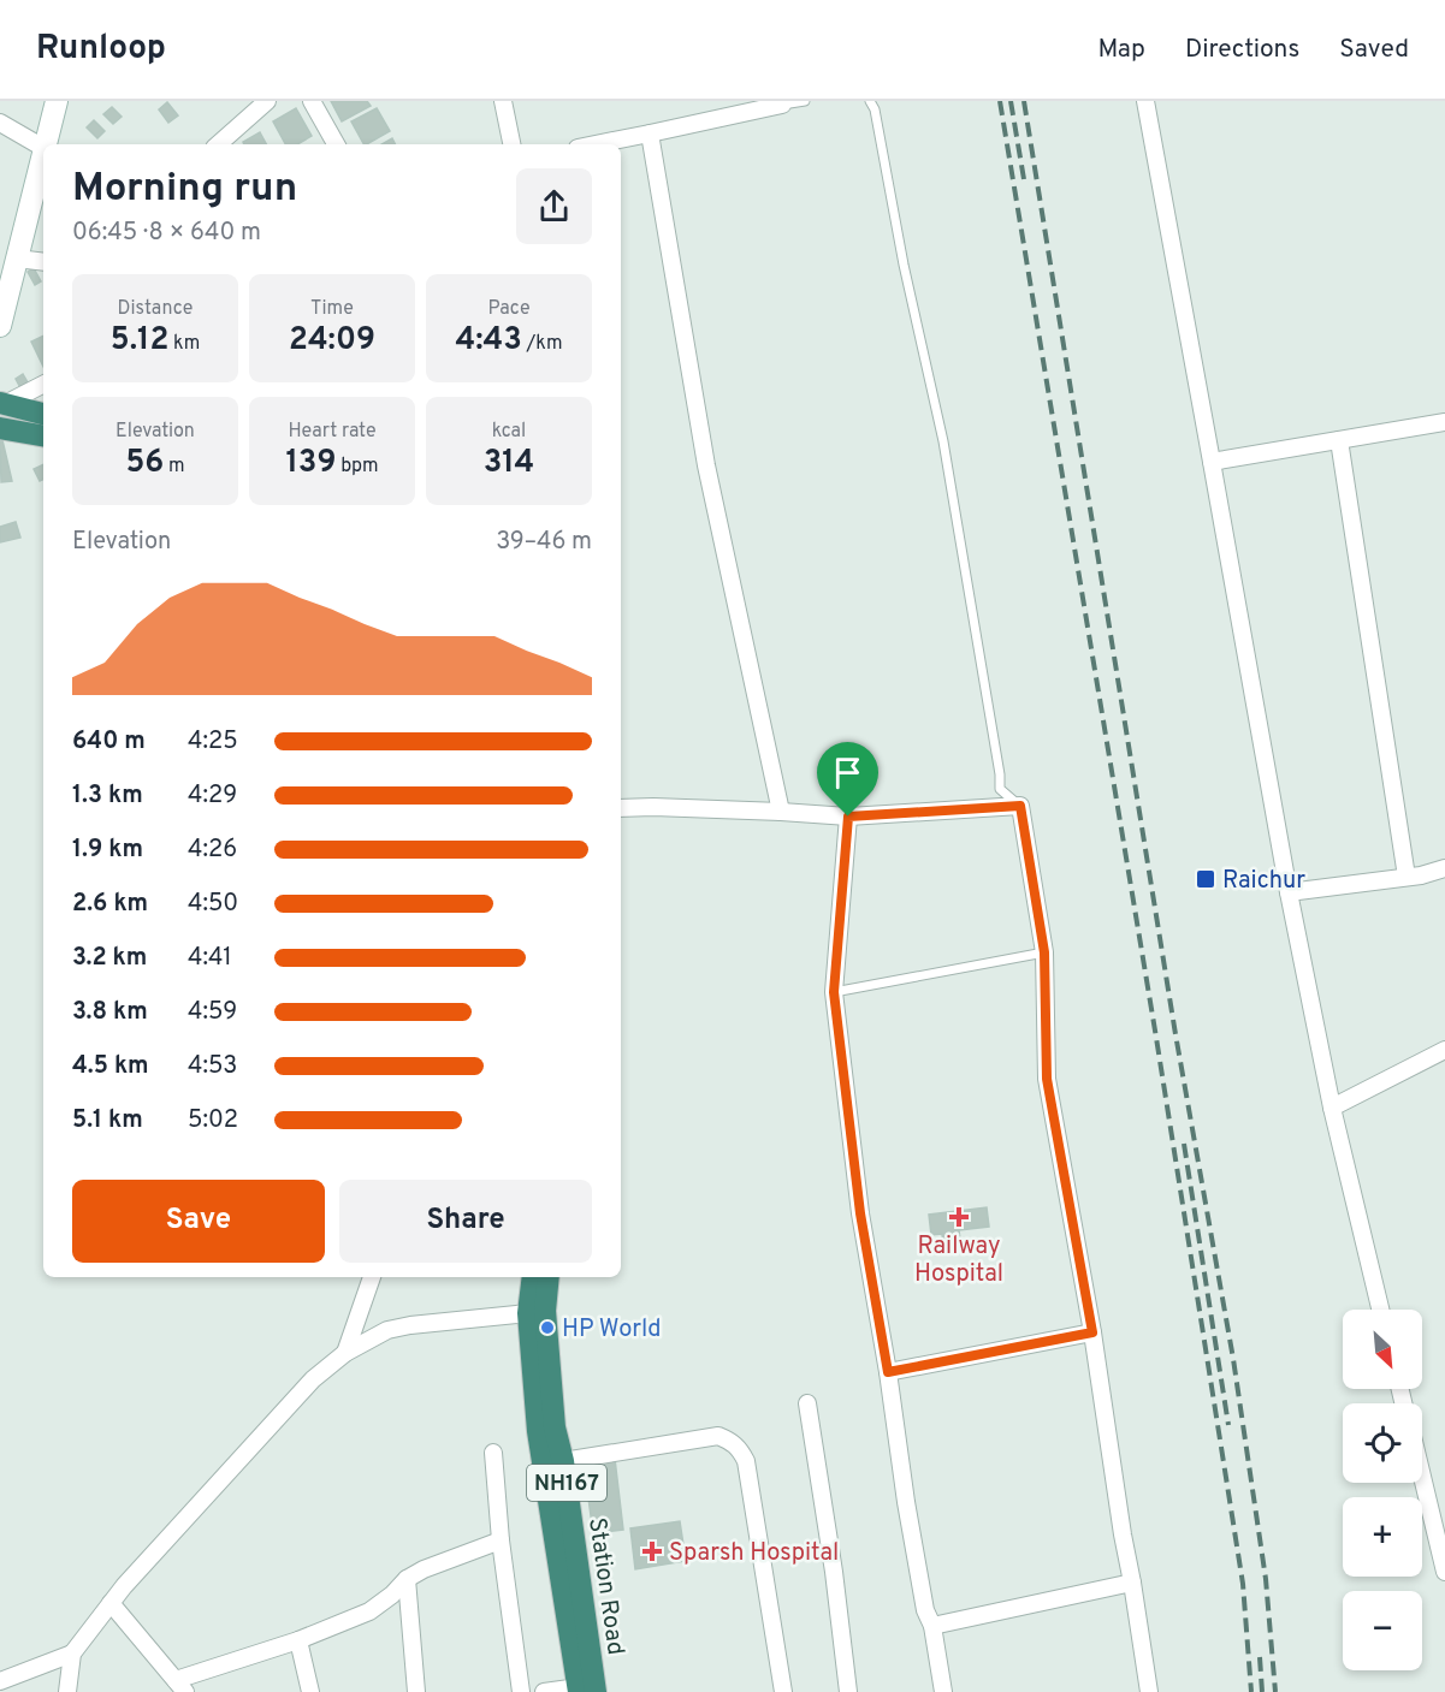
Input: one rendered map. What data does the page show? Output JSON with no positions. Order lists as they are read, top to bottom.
{
  "streets": {
    "highway": ["NH167", "Station Road"]
  },
  "places": {
    "transit": ["Raichur"],
    "health": ["Railway Hospital", "Sparsh Hospital"],
    "other": ["HP World"]
  },
  "north": "bottom right",
  "page": {
    "header": "Runloop",
    "nav": ["Map", "Directions", "Saved"],
    "heading": ["Morning run", "06:45 · 8 × 640 m"],
    "stats": [
      ["Distance", "5.12 km"],
      ["Time", "24:09"],
      ["Pace", "4:43 /km"],
      ["Elevation", "56 m"],
      ["Heart rate", "139 bpm"],
      ["kcal", "314"]
    ],
    "chart": ["Elevation", "39–46 m"],
    "list": [
      {
        "name": "640 m",
        "note": "4:25"
      },
      {
        "name": "1.3 km",
        "note": "4:29"
      },
      {
        "name": "1.9 km",
        "note": "4:26"
      },
      {
        "name": "2.6 km",
        "note": "4:50"
      },
      {
        "name": "3.2 km",
        "note": "4:41"
      },
      {
        "name": "3.8 km",
        "note": "4:59"
      },
      {
        "name": "4.5 km",
        "note": "4:53"
      },
      {
        "name": "5.1 km",
        "note": "5:02"
      }
    ],
    "buttons": ["Save", "Share"],
    "map_buttons": ["+", "−"]
  }
}
